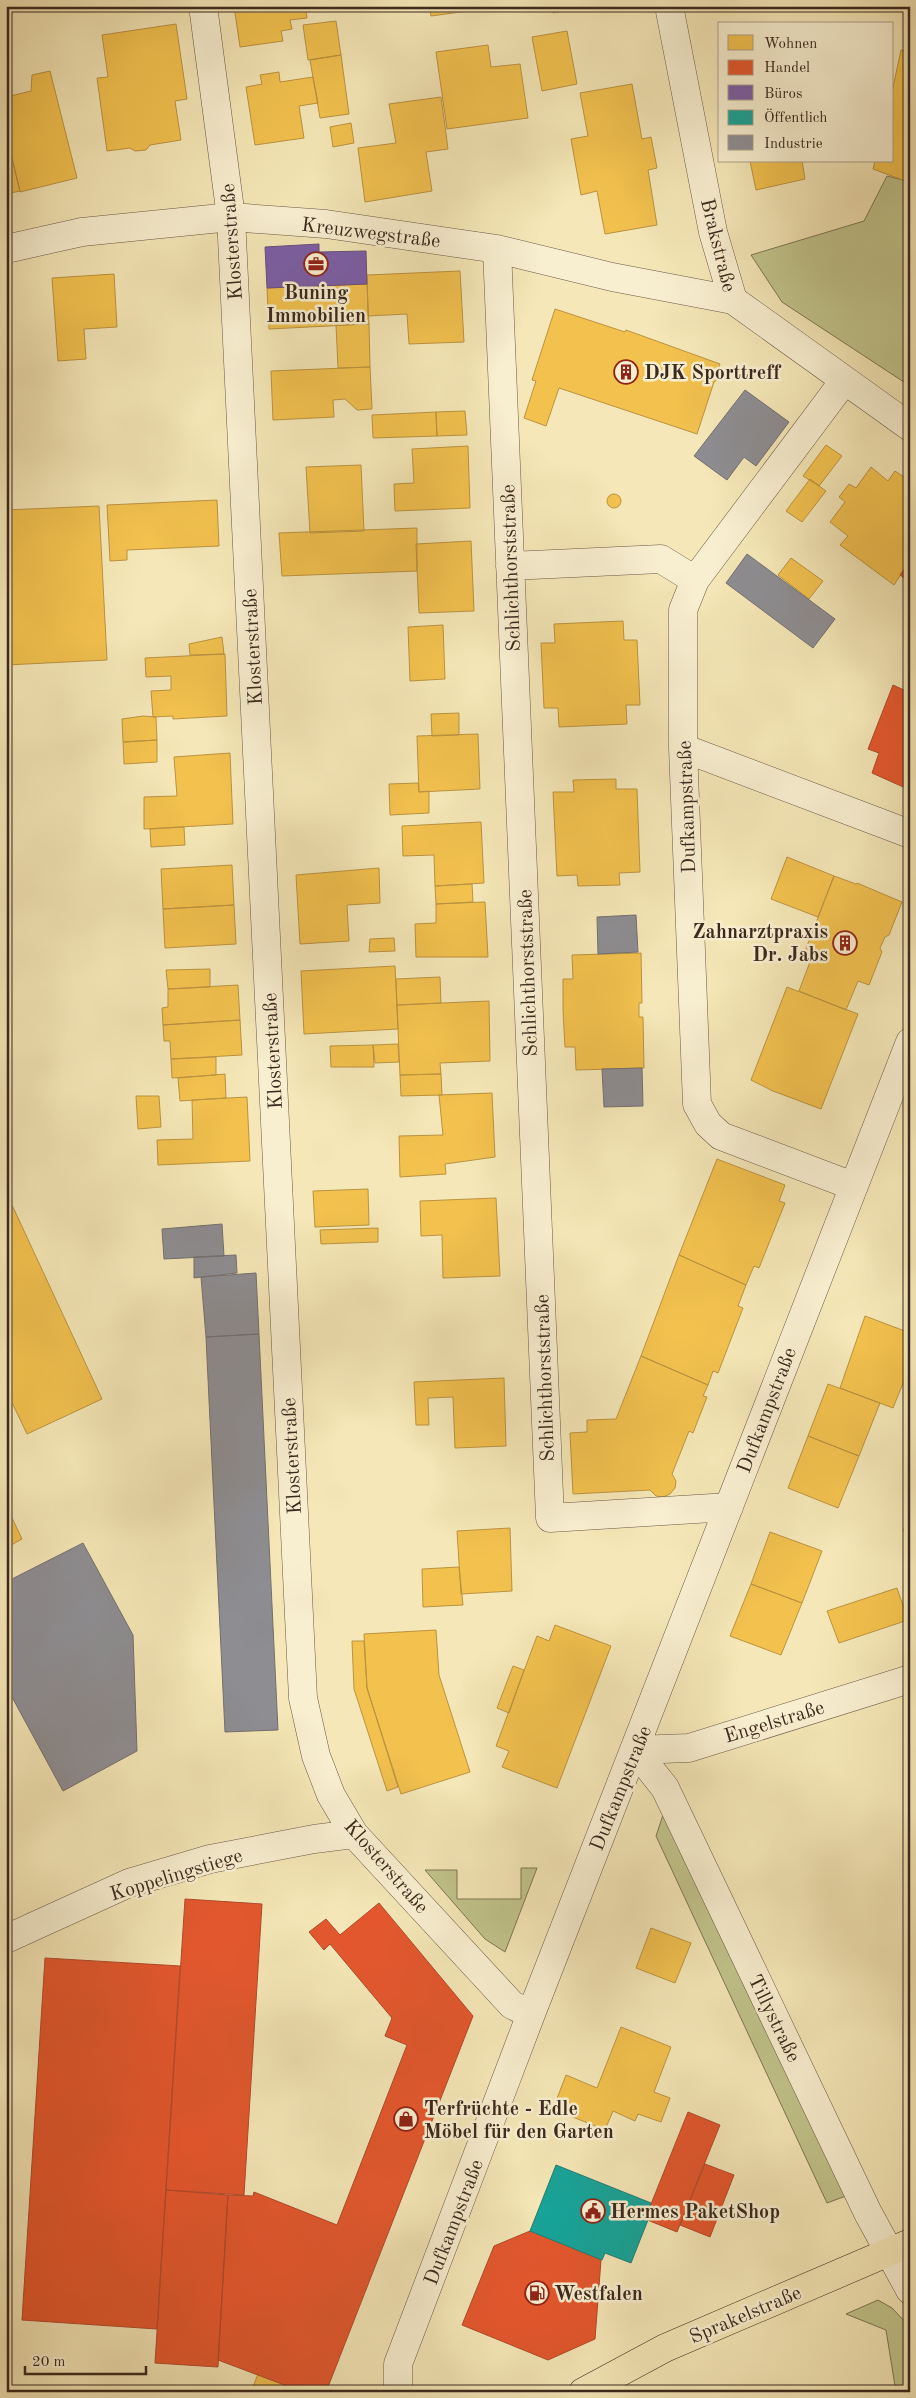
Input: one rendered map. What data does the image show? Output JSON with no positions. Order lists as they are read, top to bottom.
{
  "streets": {
    "main road": ["Sprakelstraße"],
    "street": [
      "Kreuzwegstraße",
      "Klosterstraße",
      "Brakstraße",
      "Schlichthorststraße",
      "Dufkampstraße",
      "Engelstraße",
      "Koppelingstiege",
      "Tillystraße"
    ]
  },
  "crossings": [
    ["Kreuzwegstraße", "Klosterstraße"],
    ["Kreuzwegstraße", "Brakstraße"],
    ["Kreuzwegstraße", "Schlichthorststraße"],
    ["Klosterstraße", "Dufkampstraße"],
    ["Klosterstraße", "Koppelingstiege"],
    ["Brakstraße", "Dufkampstraße"],
    ["Schlichthorststraße", "Dufkampstraße"],
    ["Dufkampstraße", "Engelstraße"],
    ["Dufkampstraße", "Tillystraße"],
    ["Engelstraße", "Tillystraße"],
    ["Tillystraße", "Sprakelstraße"]
  ],
  "places": {
    "office": ["Buning Immobilien"],
    "building": ["DJK Sporttreff", "Zahnarztpraxis Dr. Jabs"],
    "shop": ["Terfrüchte - Edle Möbel für den Garten"],
    "public building": ["Hermes PaketShop"],
    "fuel station": ["Westfalen"]
  },
  "legend": [
    "Wohnen",
    "Handel",
    "Büros",
    "Öffentlich",
    "Industrie"
  ],
  "scale_bar": "20 m"
}
